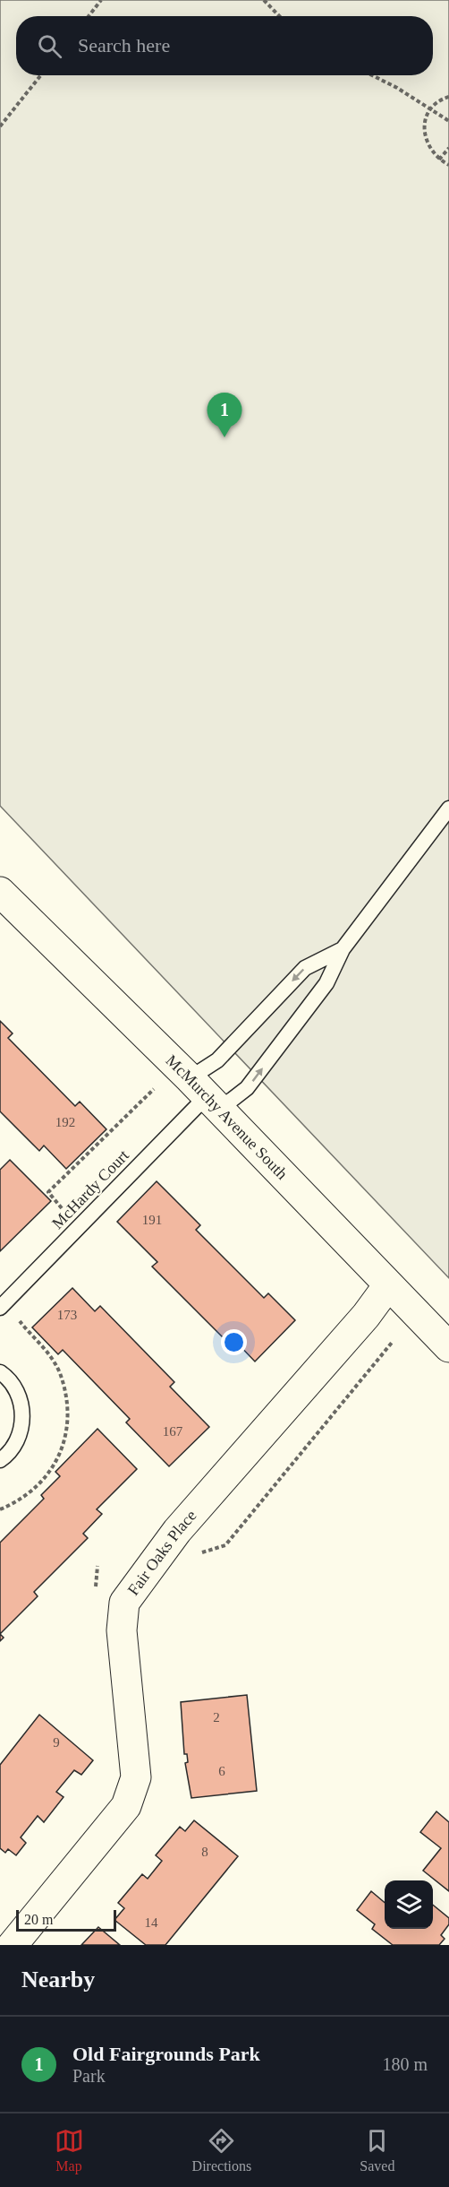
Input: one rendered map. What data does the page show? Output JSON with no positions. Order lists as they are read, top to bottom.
{
  "streets": {
    "street": ["McMurchy Avenue South", "Fair Oaks Place"],
    "lane": ["McHardy Court"]
  },
  "crossings": [
    ["McMurchy Avenue South", "McHardy Court"],
    ["McMurchy Avenue South", "Fair Oaks Place"]
  ],
  "house_numbers": [
    "192",
    "191",
    "173",
    "167",
    "2",
    "9",
    "6",
    "8",
    "14"
  ],
  "scale_bar": "20 m",
  "page": {
    "search": "Search here",
    "pins": "1",
    "scale": "20 m",
    "heading": "Nearby",
    "list": [
      {
        "mark": "1",
        "name": "Old Fairgrounds Park",
        "note": "Park",
        "value": "180 m"
      }
    ],
    "nav": ["Map", "Directions", "Saved"]
  }
}
